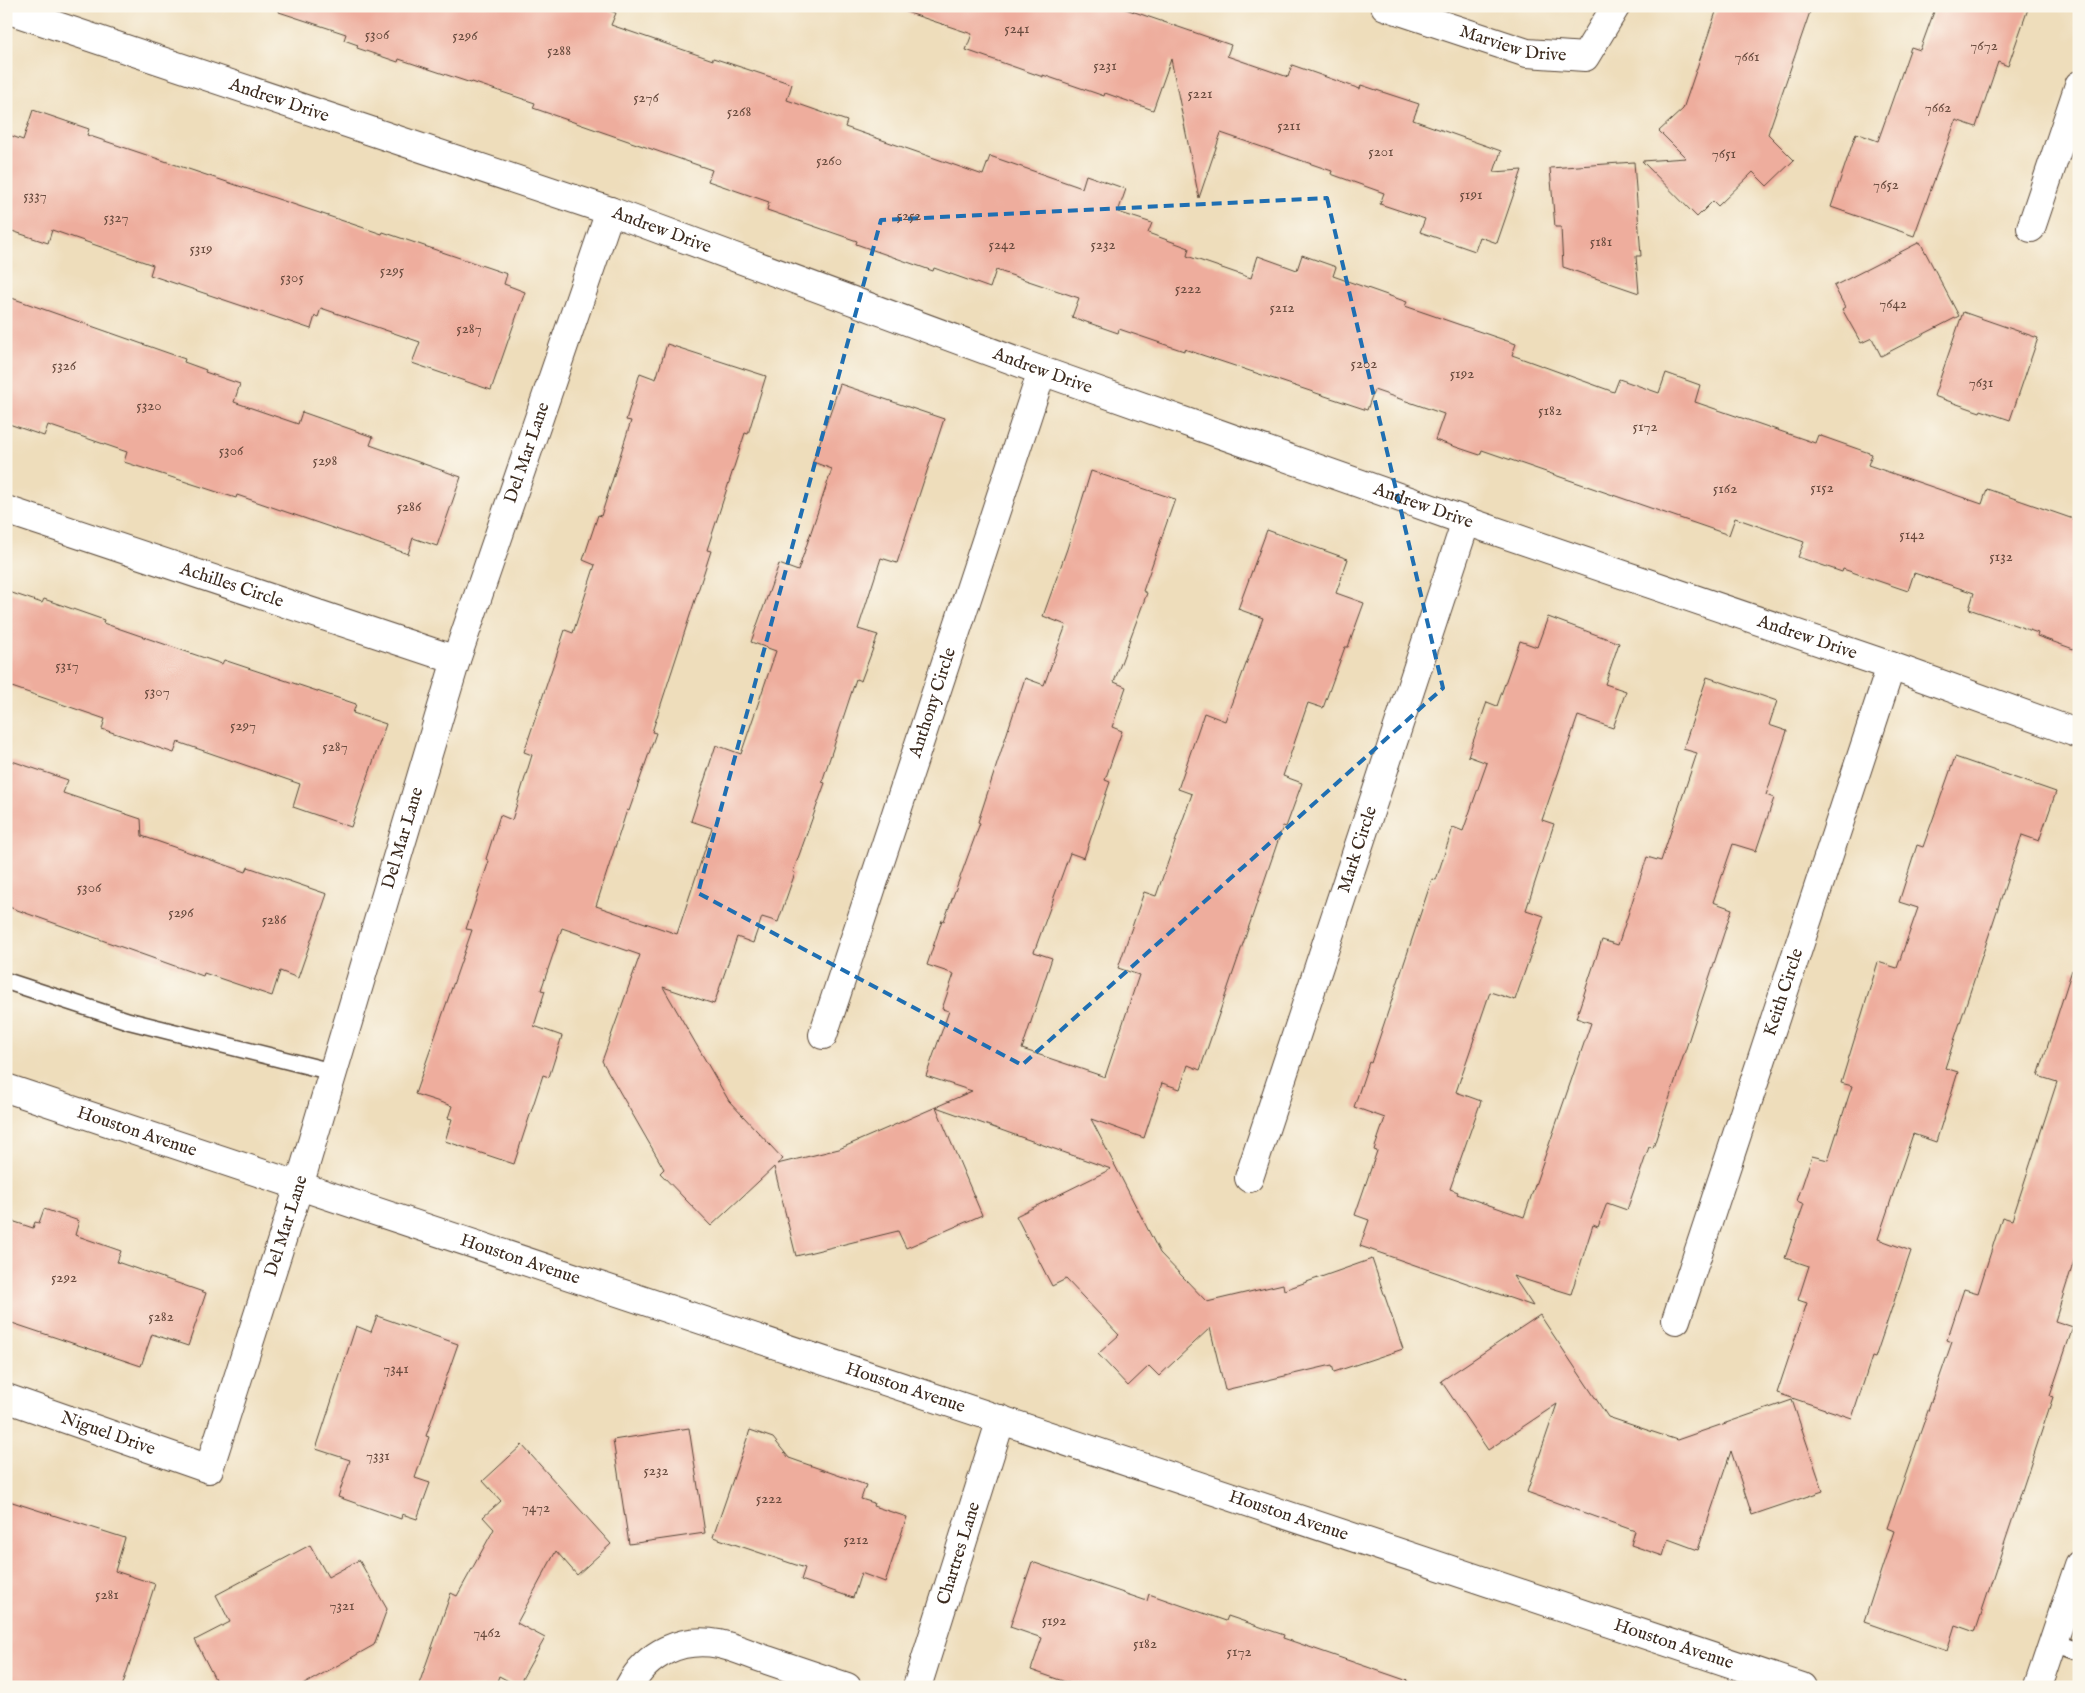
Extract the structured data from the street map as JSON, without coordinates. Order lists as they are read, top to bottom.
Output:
{
  "streets": {
    "street": [
      "Marview Drive",
      "Andrew Drive",
      "Del Mar Lane",
      "Achilles Circle",
      "Anthony Circle",
      "Mark Circle",
      "Keith Circle",
      "Houston Avenue",
      "Niguel Drive",
      "Chartres Lane"
    ]
  },
  "crossings": [
    ["Andrew Drive", "Del Mar Lane"],
    ["Andrew Drive", "Anthony Circle"],
    ["Andrew Drive", "Mark Circle"],
    ["Andrew Drive", "Keith Circle"],
    ["Del Mar Lane", "Achilles Circle"],
    ["Del Mar Lane", "Houston Avenue"],
    ["Del Mar Lane", "Niguel Drive"],
    ["Houston Avenue", "Chartres Lane"]
  ],
  "house_numbers": [
    "5241",
    "5306",
    "5296",
    "7672",
    "5288",
    "7661",
    "5231",
    "5221",
    "5276",
    "7662",
    "5268",
    "5211",
    "5201",
    "7651",
    "5260",
    "7652",
    "5191",
    "5337",
    "5252",
    "5327",
    "5181",
    "5242",
    "5232",
    "5319",
    "5295",
    "5305",
    "5222",
    "7642",
    "5212",
    "5287",
    "5202",
    "5326",
    "5192",
    "7631",
    "5320",
    "5182",
    "5172",
    "5306",
    "5298",
    "5152",
    "5162",
    "5286",
    "5142",
    "5132",
    "5317",
    "5307",
    "5297",
    "5287",
    "5306",
    "5296",
    "5286",
    "5292",
    "5282",
    "7341",
    "7331",
    "5232",
    "5222",
    "7472",
    "5212",
    "5281",
    "7321",
    "5192",
    "7462",
    "5182",
    "5172"
  ]
}
